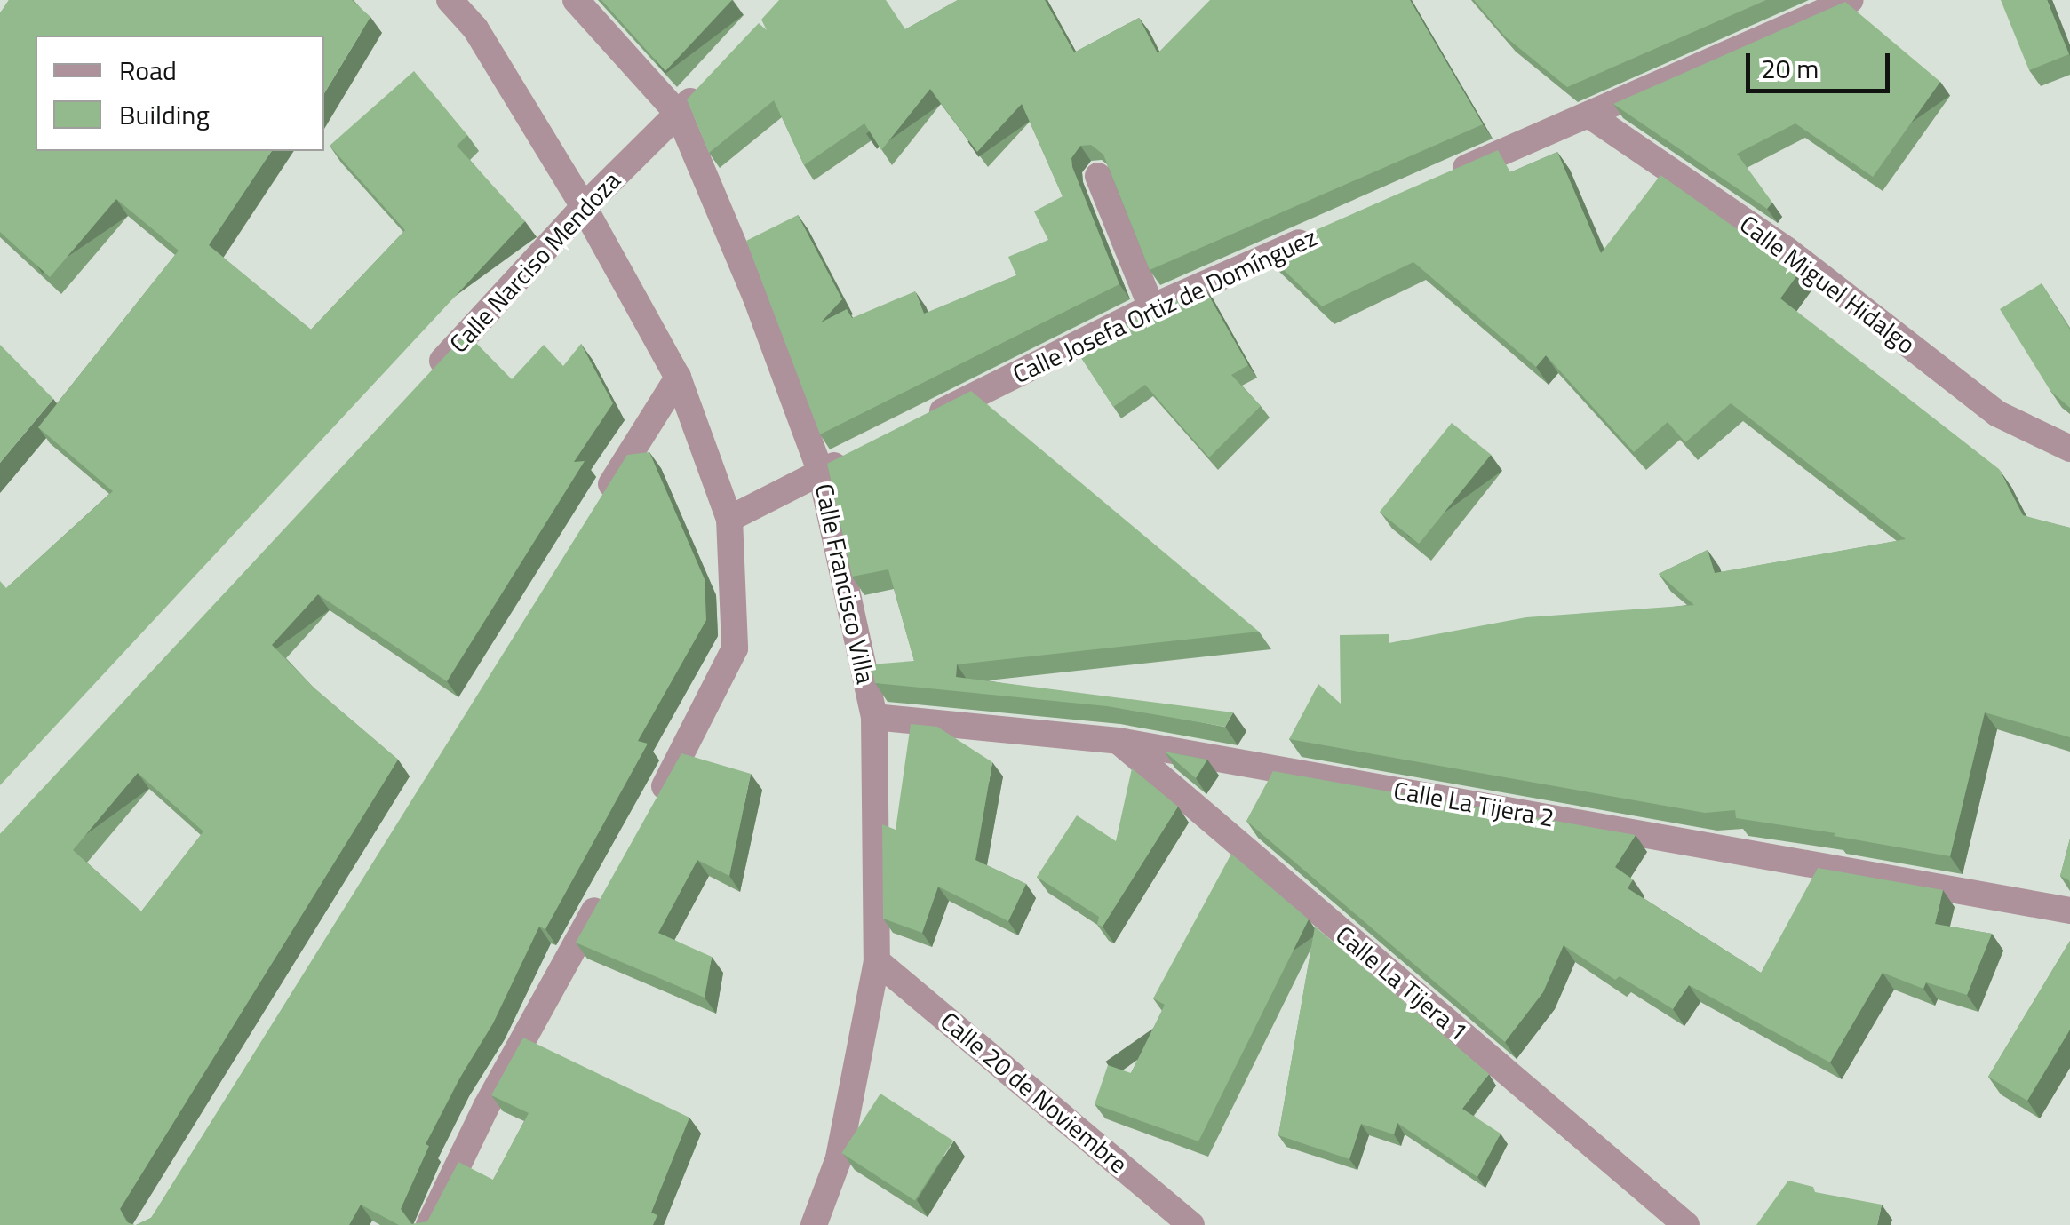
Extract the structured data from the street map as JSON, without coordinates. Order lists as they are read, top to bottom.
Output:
{
  "streets": {
    "street": [
      "Calle Narciso Mendoza",
      "Calle Miguel Hidalgo",
      "Calle Josefa Ortiz de Domínguez",
      "Calle Francisco Villa",
      "Calle La Tijera 2",
      "Calle La Tijera 1",
      "Calle 20 de Noviembre"
    ]
  },
  "crossings": [
    ["Calle Narciso Mendoza", "Calle Francisco Villa"],
    ["Calle Francisco Villa", "Calle La Tijera 2"],
    ["Calle Francisco Villa", "Calle 20 de Noviembre"],
    ["Calle La Tijera 2", "Calle La Tijera 1"]
  ],
  "legend": ["Road", "Building"],
  "scale_bar": "20 m"
}
